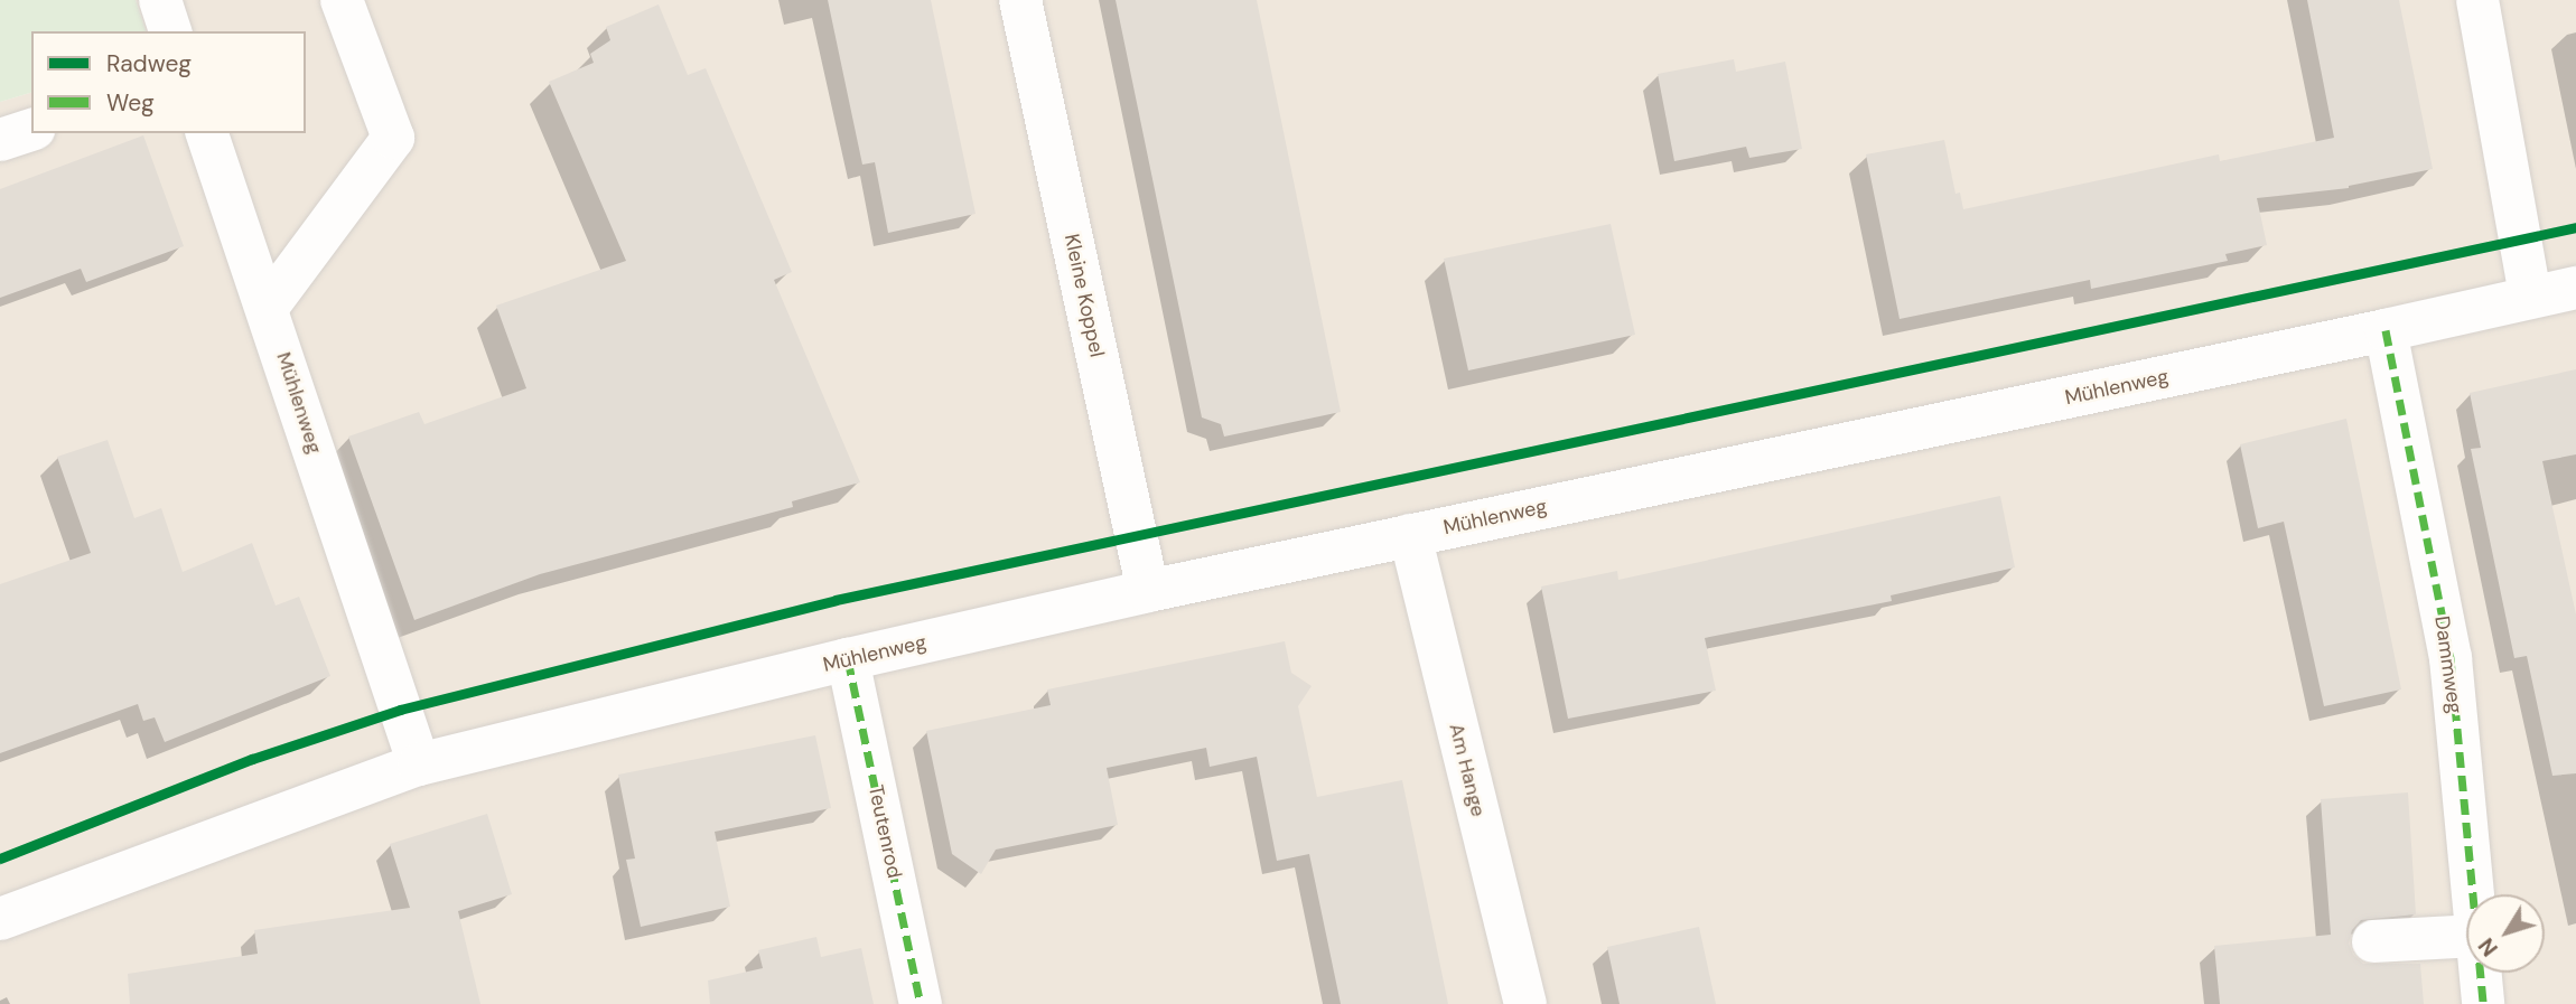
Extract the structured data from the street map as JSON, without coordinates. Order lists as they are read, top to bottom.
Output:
{
  "streets": {
    "street": [
      "Kleine Koppel",
      "Mühlenweg",
      "Dammweg",
      "Am Hange",
      "Teutenrod"
    ]
  },
  "crossings": [
    ["Kleine Koppel", "Mühlenweg"],
    ["Mühlenweg", "Dammweg"],
    ["Mühlenweg", "Am Hange"],
    ["Mühlenweg", "Teutenrod"]
  ],
  "legend": ["Radweg", "Weg"],
  "north": "bottom left"
}
